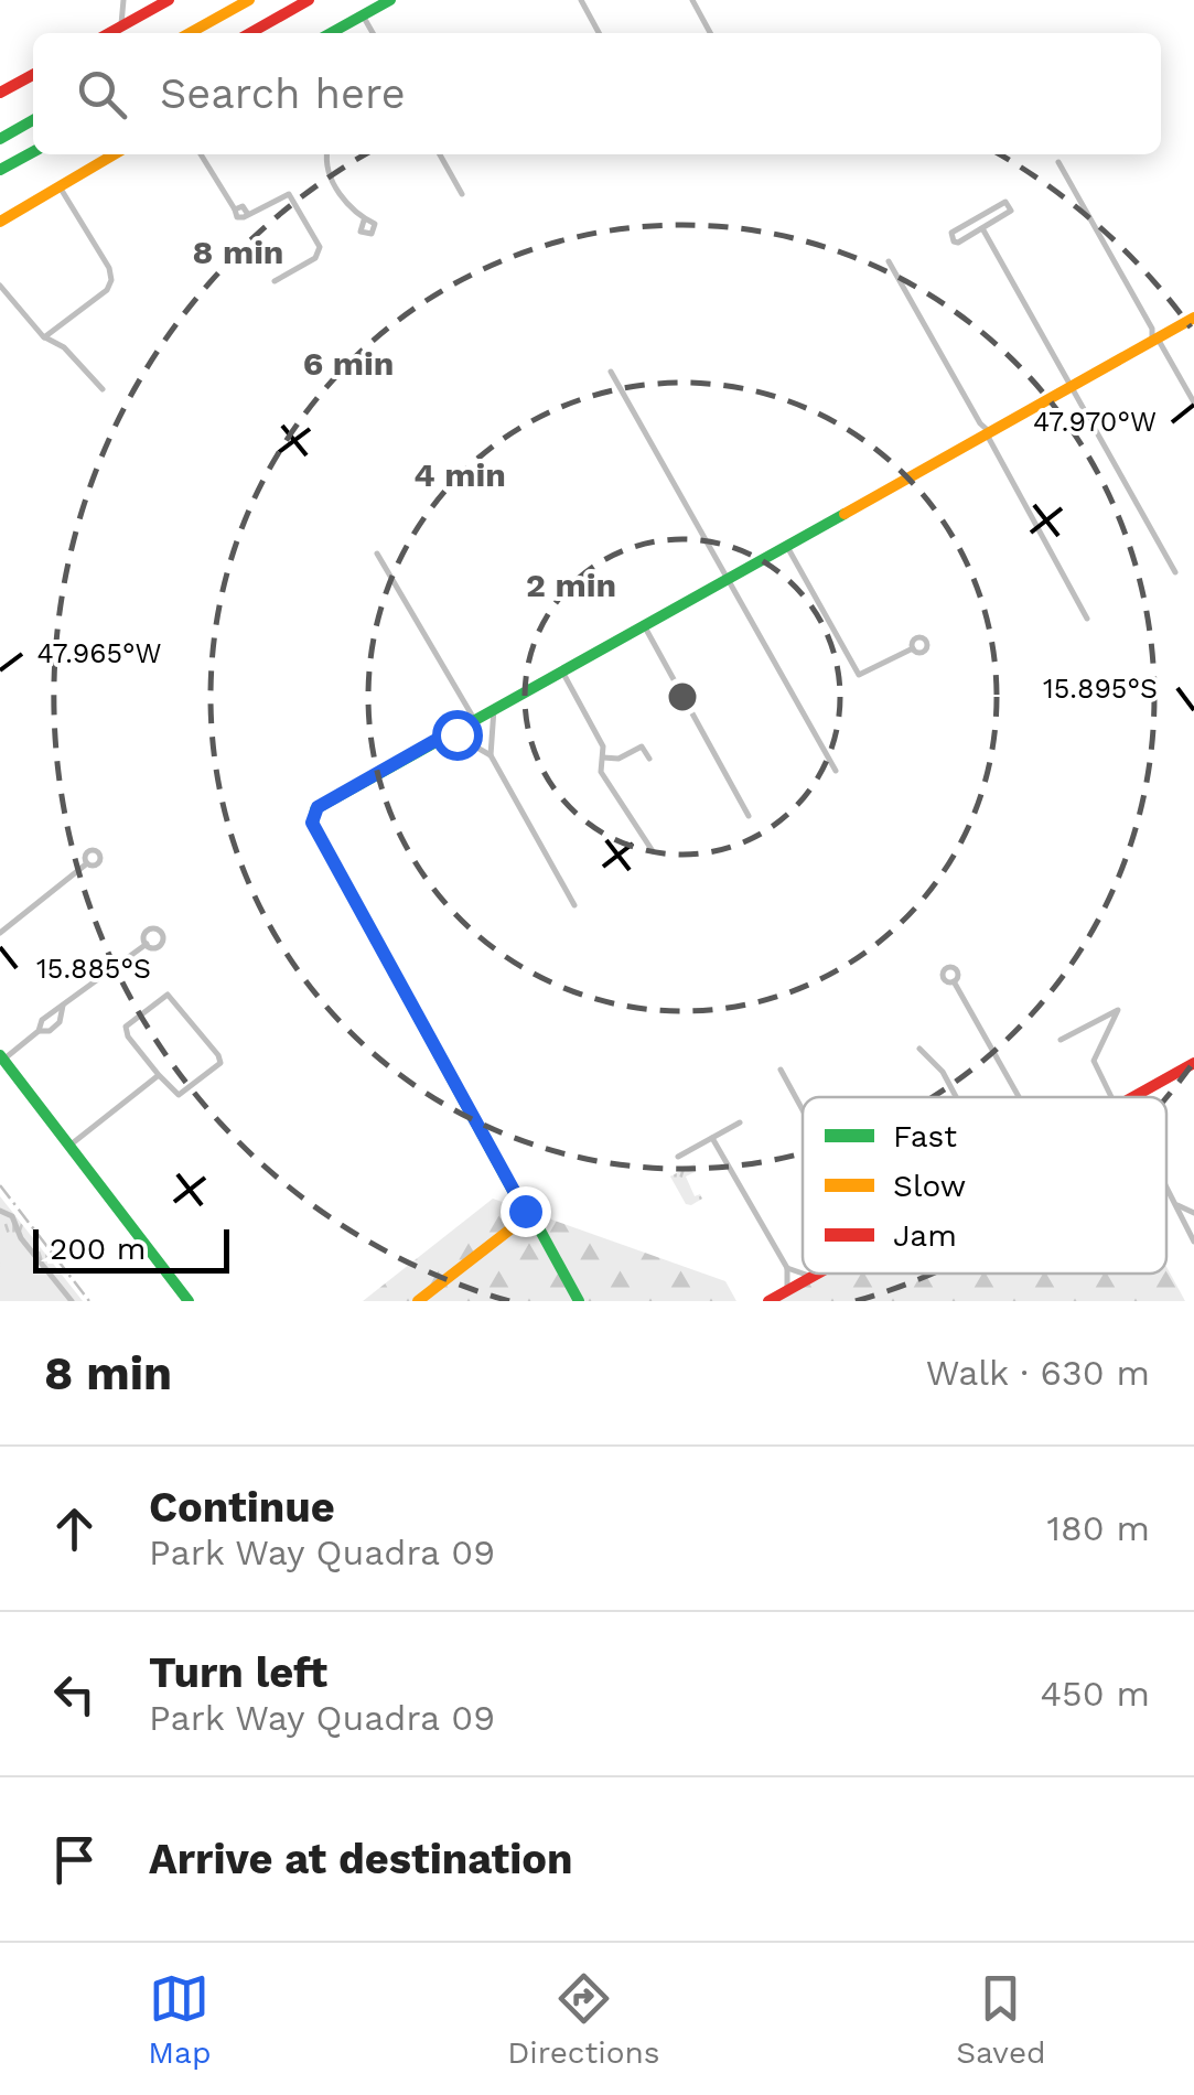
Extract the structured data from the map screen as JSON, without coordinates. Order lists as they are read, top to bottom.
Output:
{
  "legend": ["Fast", "Slow", "Jam"],
  "scale_bar": "200 m",
  "page": {
    "search": "Search here",
    "scale": "200 m",
    "heading": ["8 min", "Walk · 630 m"],
    "list": [
      ["Continue", "Park Way Quadra 09", "180 m"],
      ["Turn left", "Park Way Quadra 09", "450 m"],
      "Arrive at destination"
    ],
    "nav": ["Map", "Directions", "Saved"]
  },
  "coordinates": [
    "47.970°W",
    "47.965°W",
    "15.895°S",
    "15.885°S"
  ],
  "rings": [
    "8 min",
    "6 min",
    "4 min",
    "2 min"
  ]
}
